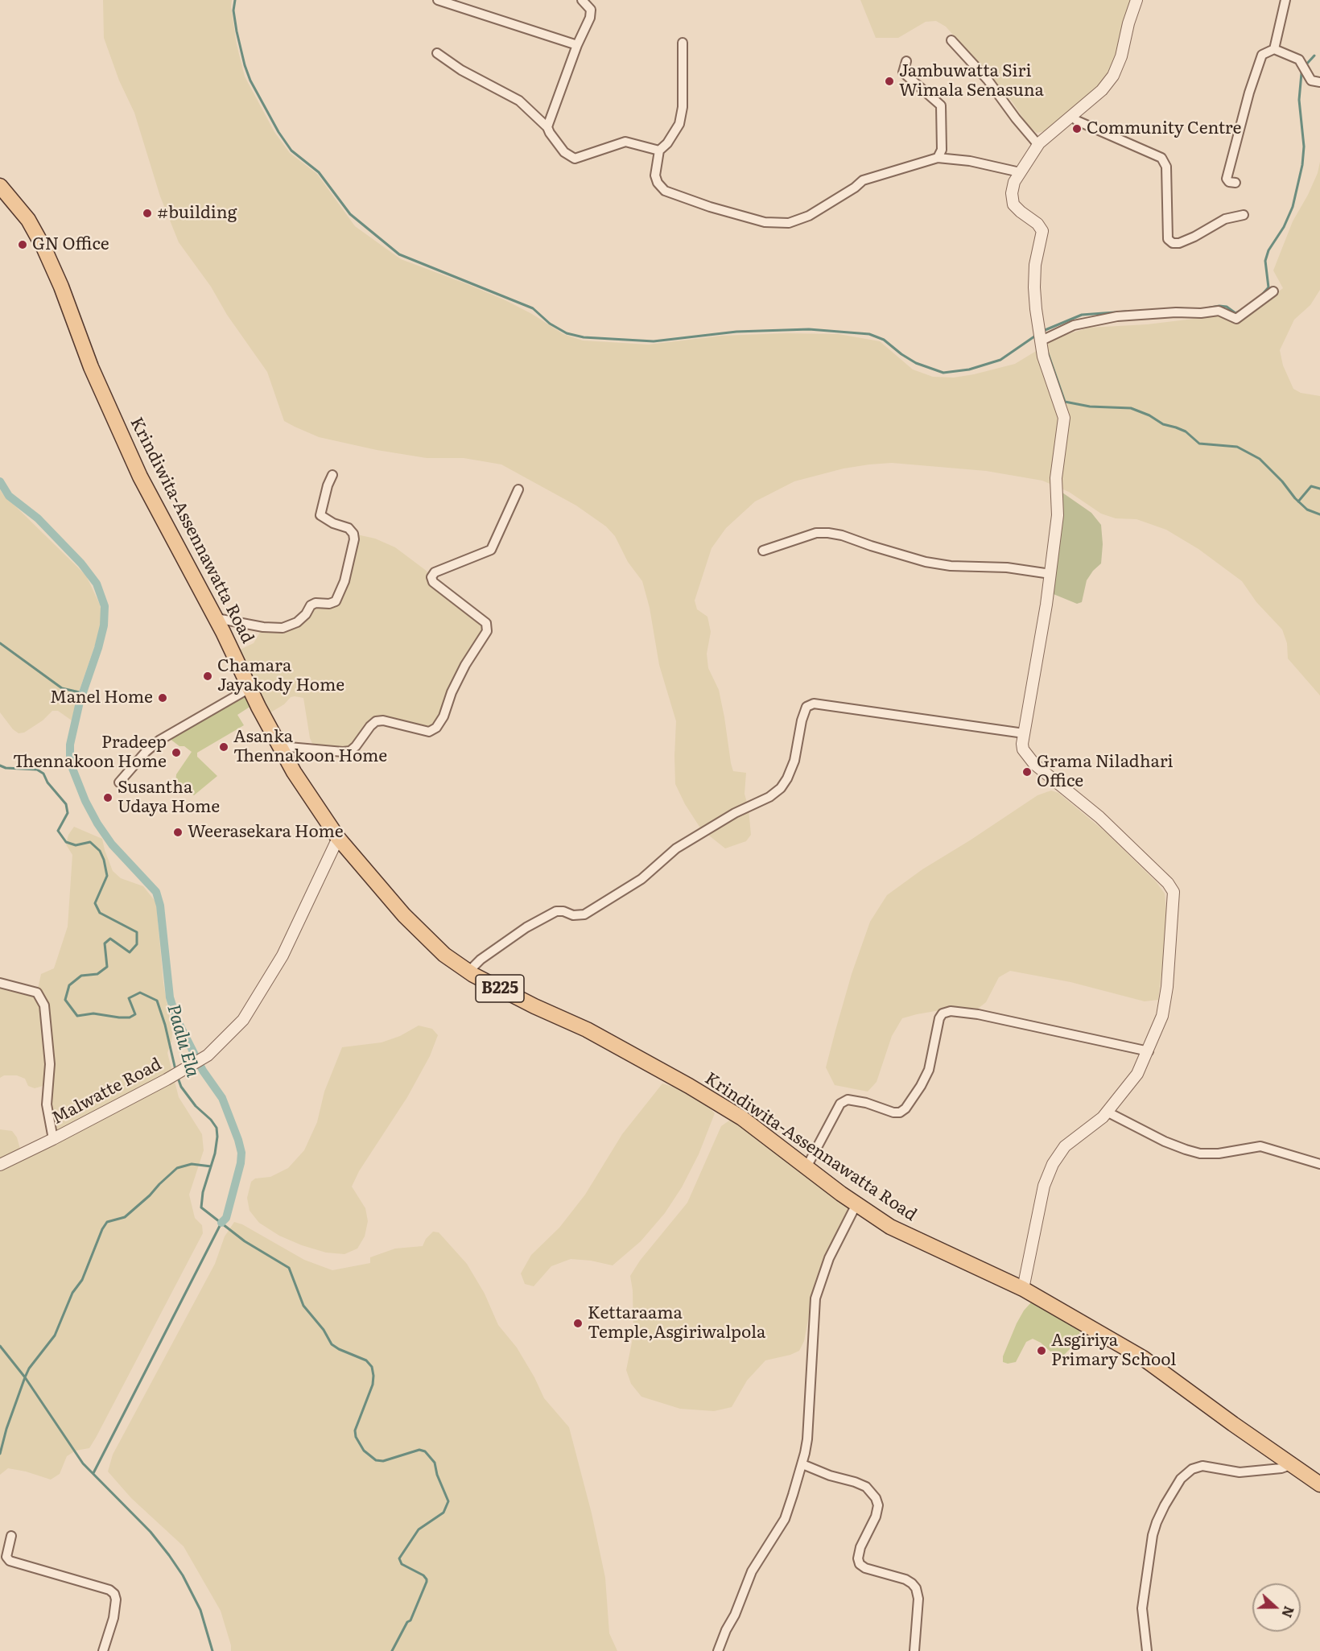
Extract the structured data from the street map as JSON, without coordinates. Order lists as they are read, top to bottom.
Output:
{
  "streets": {
    "main road": ["Krindiwita-Assennawatta Road", "B225"],
    "street": ["Malwatte Road"]
  },
  "crossings": [
    ["Krindiwita-Assennawatta Road", "Malwatte Road"]
  ],
  "water": ["Paalu Ela"],
  "places": [
    "Jambuwatta Siri Wimala Senasuna",
    "Community Centre",
    "#building",
    "GN Office",
    "Chamara Jayakody Home",
    "Manel Home",
    "Asanka Thennakoon Home",
    "Pradeep Thennakoon Home",
    "Grama Niladhari Office",
    "Susantha Udaya Home",
    "Weerasekara Home",
    "Kettaraama Temple,Asgiriwalpola",
    "Asgiriya Primary School"
  ],
  "north": "right"
}
